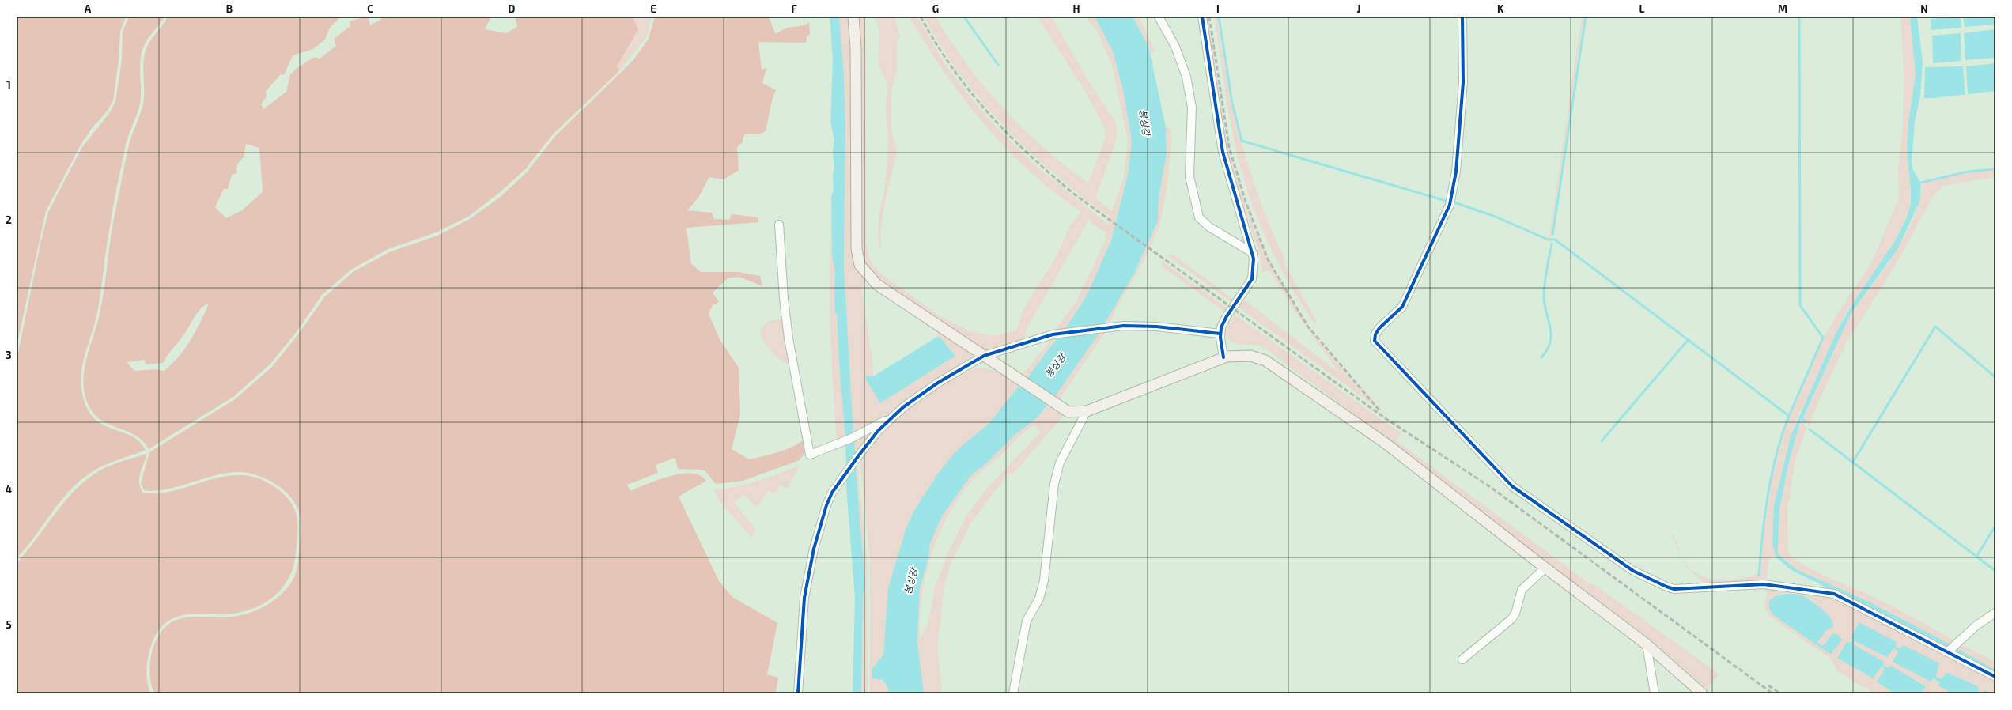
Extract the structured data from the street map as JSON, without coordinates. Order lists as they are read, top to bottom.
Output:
{
  "water": ["봉상강"],
  "grid": {
    "columns": [
      "A",
      "B",
      "C",
      "D",
      "E",
      "F",
      "G",
      "H",
      "I",
      "J",
      "K",
      "L",
      "M",
      "N"
    ],
    "rows": [
      "1",
      "2",
      "3",
      "4",
      "5"
    ]
  }
}
